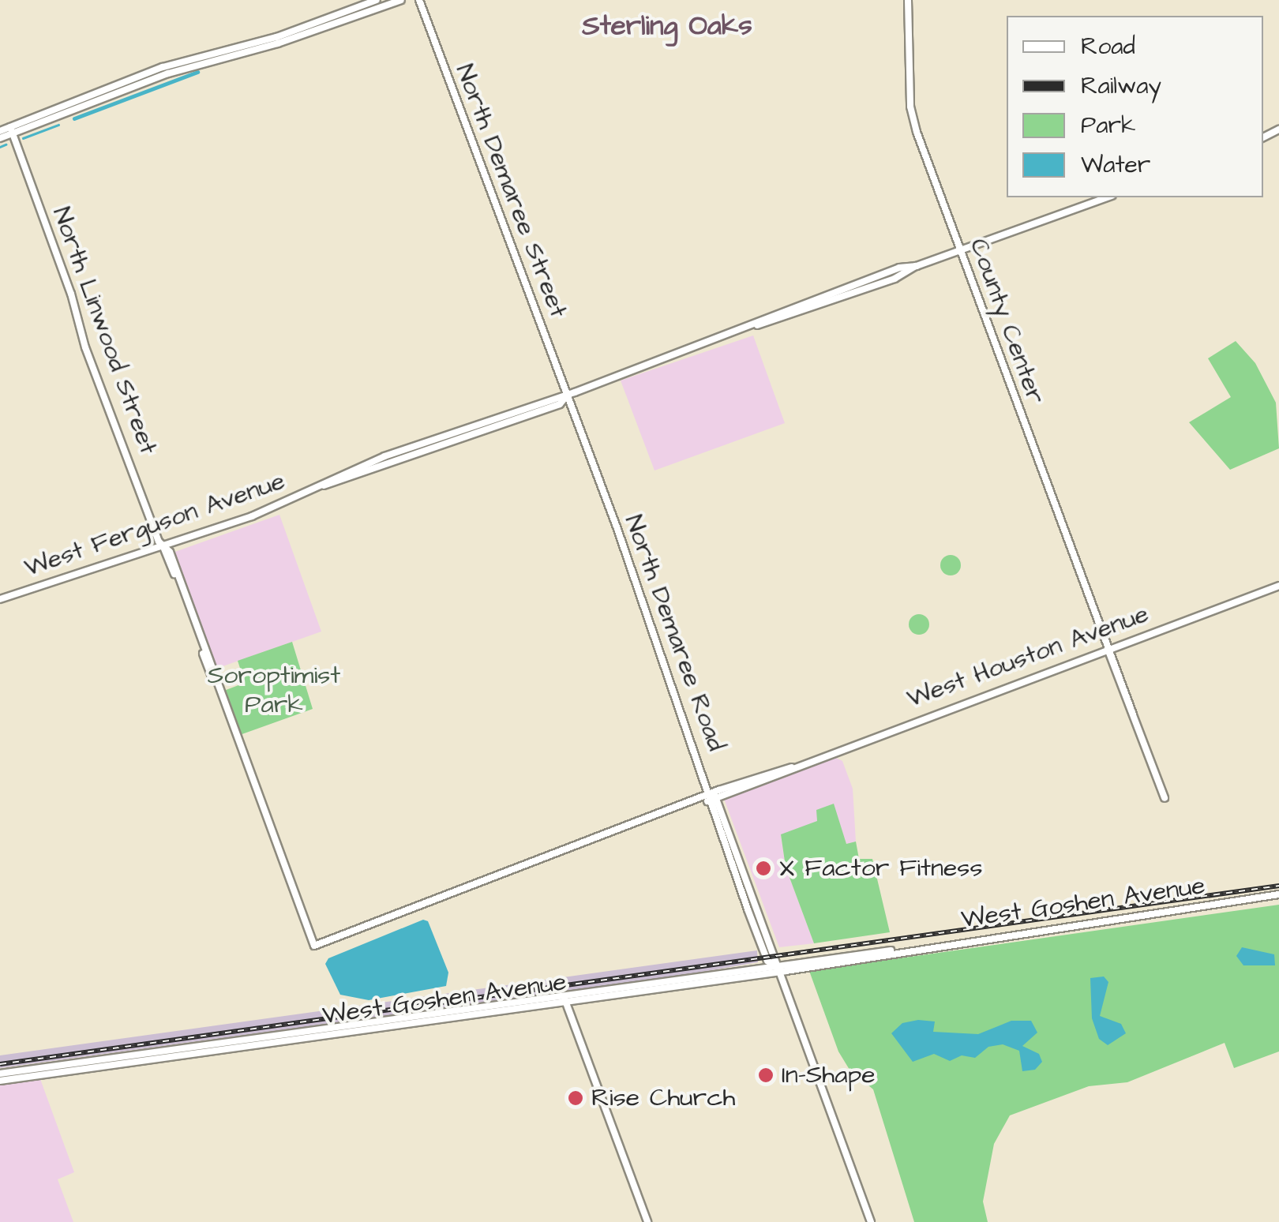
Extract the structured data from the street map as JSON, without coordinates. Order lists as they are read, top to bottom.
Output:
{
  "streets": {
    "main road": [
      "North Demaree Street",
      "County Center",
      "North Linwood Street",
      "West Ferguson Avenue",
      "North Demaree Road",
      "West Houston Avenue",
      "West Goshen Avenue"
    ]
  },
  "crossings": [
    ["North Demaree Street", "West Ferguson Avenue"],
    ["North Demaree Street", "North Demaree Road"],
    ["County Center", "West Ferguson Avenue"],
    ["County Center", "West Houston Avenue"],
    ["North Linwood Street", "West Ferguson Avenue"],
    ["North Linwood Street", "West Houston Avenue"],
    ["West Ferguson Avenue", "North Demaree Road"],
    ["North Demaree Road", "West Houston Avenue"],
    ["North Demaree Road", "West Goshen Avenue"]
  ],
  "districts": ["Sterling Oaks"],
  "parks": ["Soroptimist Park"],
  "places": ["X Factor Fitness", "In-Shape", "Rise Church"],
  "legend": [
    "Road",
    "Railway",
    "Park",
    "Water"
  ]
}
